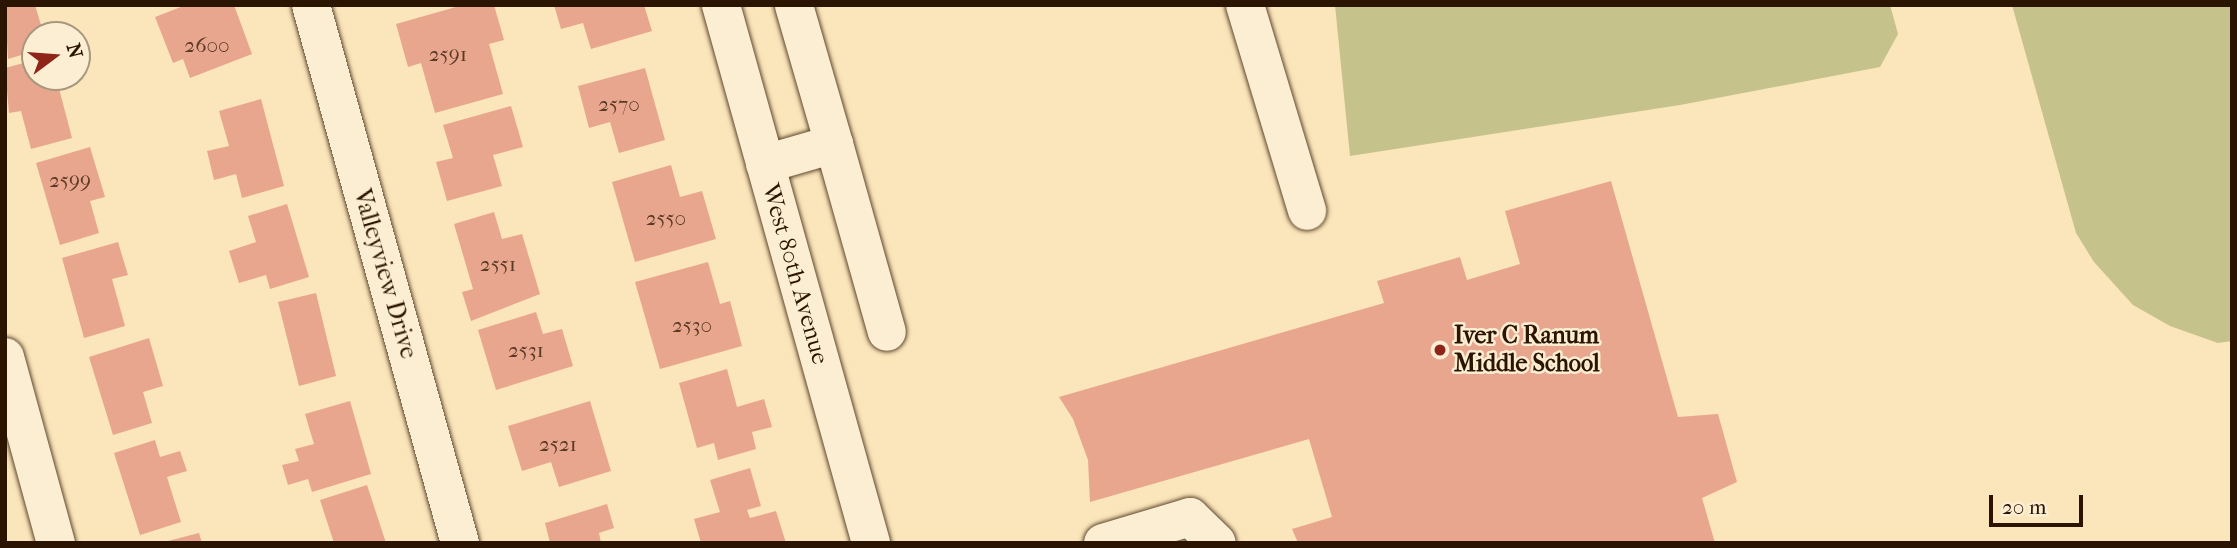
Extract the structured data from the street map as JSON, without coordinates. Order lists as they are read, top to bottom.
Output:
{
  "streets": {
    "street": ["Valleyview Drive", "West 80th Avenue"]
  },
  "places": ["Iver C Ranum Middle School"],
  "house_numbers": [
    "2600",
    "2591",
    "2570",
    "2599",
    "2550",
    "2551",
    "2530",
    "2531",
    "2521"
  ],
  "scale_bar": "20 m",
  "north": "right"
}
